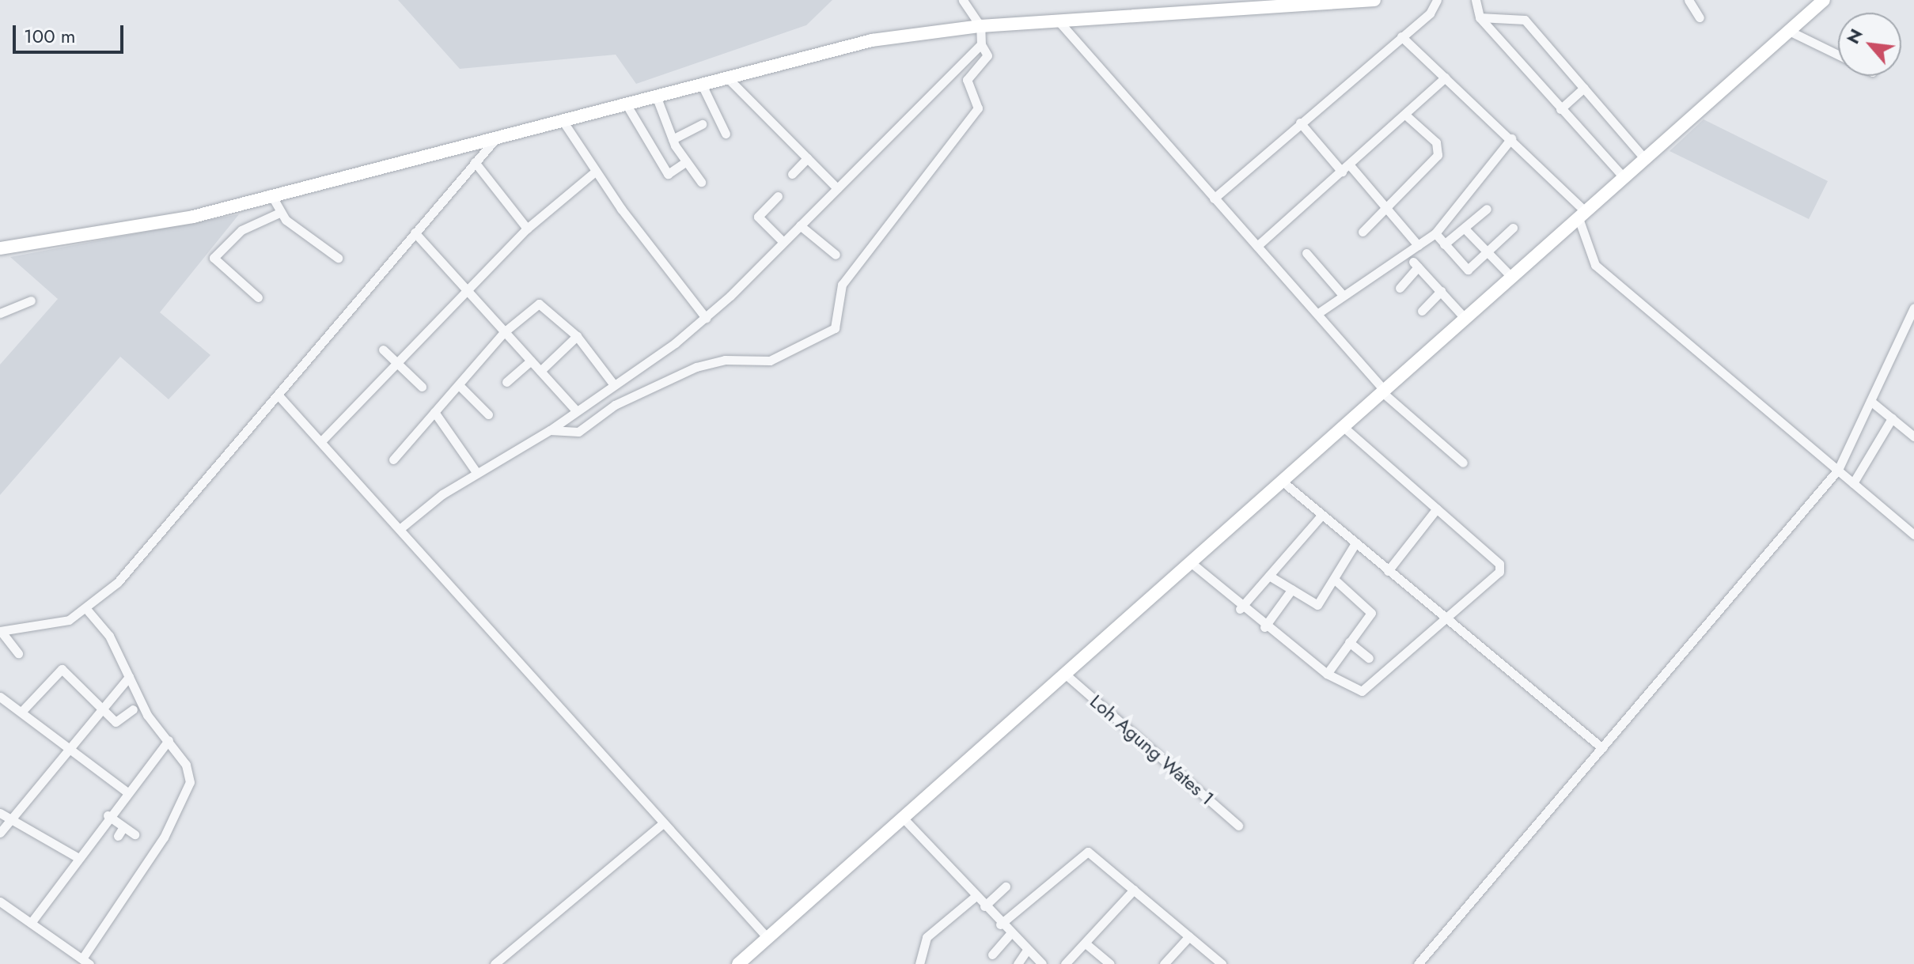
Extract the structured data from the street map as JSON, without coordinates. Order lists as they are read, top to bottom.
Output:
{
  "streets": {
    "street": ["Loh Agung Wates 1"]
  },
  "scale_bar": "100 m",
  "north": "top left"
}
